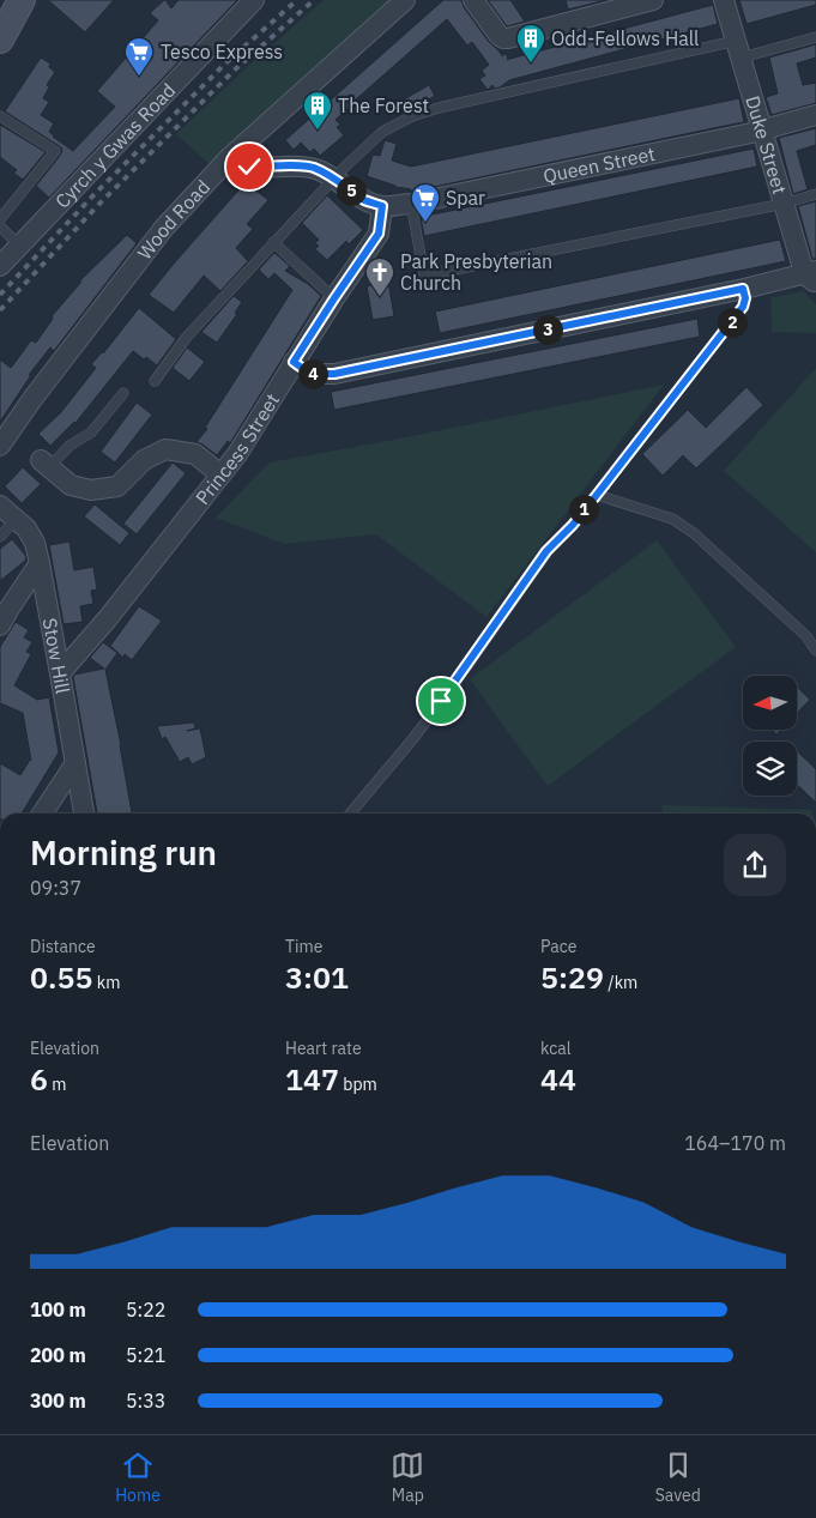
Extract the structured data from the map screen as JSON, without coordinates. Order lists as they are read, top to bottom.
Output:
{
  "streets": {
    "street": [
      "Duke Street",
      "Cyrch y Gwas Road",
      "Queen Street",
      "Wood Road",
      "Princess Street",
      "Stow Hill"
    ]
  },
  "crossings": [
    ["Duke Street", "Queen Street"],
    ["Queen Street", "Princess Street"],
    ["Princess Street", "Stow Hill"]
  ],
  "places": {
    "building": ["Odd-Fellows Hall", "The Forest"],
    "supermarket": ["Tesco Express", "Spar"],
    "church": ["Park Presbyterian Church"]
  },
  "north": "left",
  "page": {
    "pins": [
      "5",
      "2",
      "3",
      "4",
      "1"
    ],
    "heading": ["Morning run", "09:37"],
    "stats": [
      ["Distance", "0.55 km"],
      ["Time", "3:01"],
      ["Pace", "5:29 /km"],
      ["Elevation", "6 m"],
      ["Heart rate", "147 bpm"],
      ["kcal", "44"]
    ],
    "chart": ["Elevation", "164–170 m"],
    "list": [
      {
        "name": "100 m",
        "note": "5:22"
      },
      {
        "name": "200 m",
        "note": "5:21"
      },
      {
        "name": "300 m",
        "note": "5:33"
      }
    ],
    "tabs": ["Home", "Map", "Saved"]
  }
}
